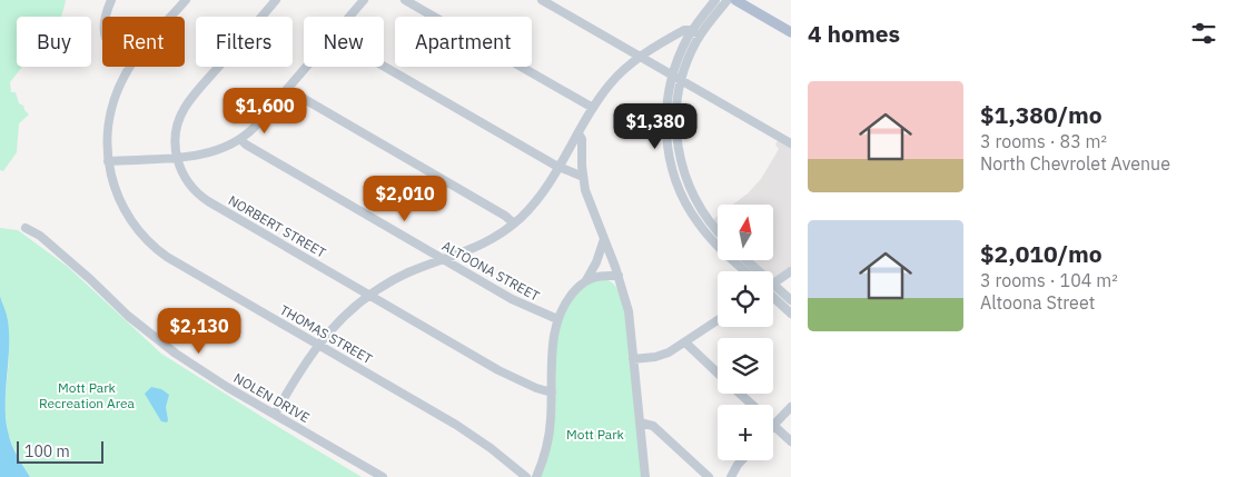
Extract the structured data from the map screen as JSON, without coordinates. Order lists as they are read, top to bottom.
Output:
{
  "streets": {
    "street": [
      "NORBERT STREET",
      "ALTOONA STREET",
      "THOMAS STREET",
      "NOLEN DRIVE"
    ]
  },
  "parks": ["Mott Park Recreation Area", "Mott Park"],
  "scale_bar": "100 m",
  "north": "top",
  "page": {
    "heading": "4 homes",
    "chip": [
      "Buy",
      "Rent",
      "Filters",
      "New",
      "Apartment"
    ],
    "list": [
      {
        "name": "$1,380/mo",
        "note": "3 rooms · 83 m² · North Chevrolet Avenue"
      },
      {
        "name": "$2,010/mo",
        "note": "3 rooms · 104 m² · Altoona Street"
      }
    ],
    "price": [
      "$1,600",
      "$1,380",
      "$2,010",
      "$2,130"
    ],
    "map_buttons": "+",
    "scale": "100 m"
  }
}
